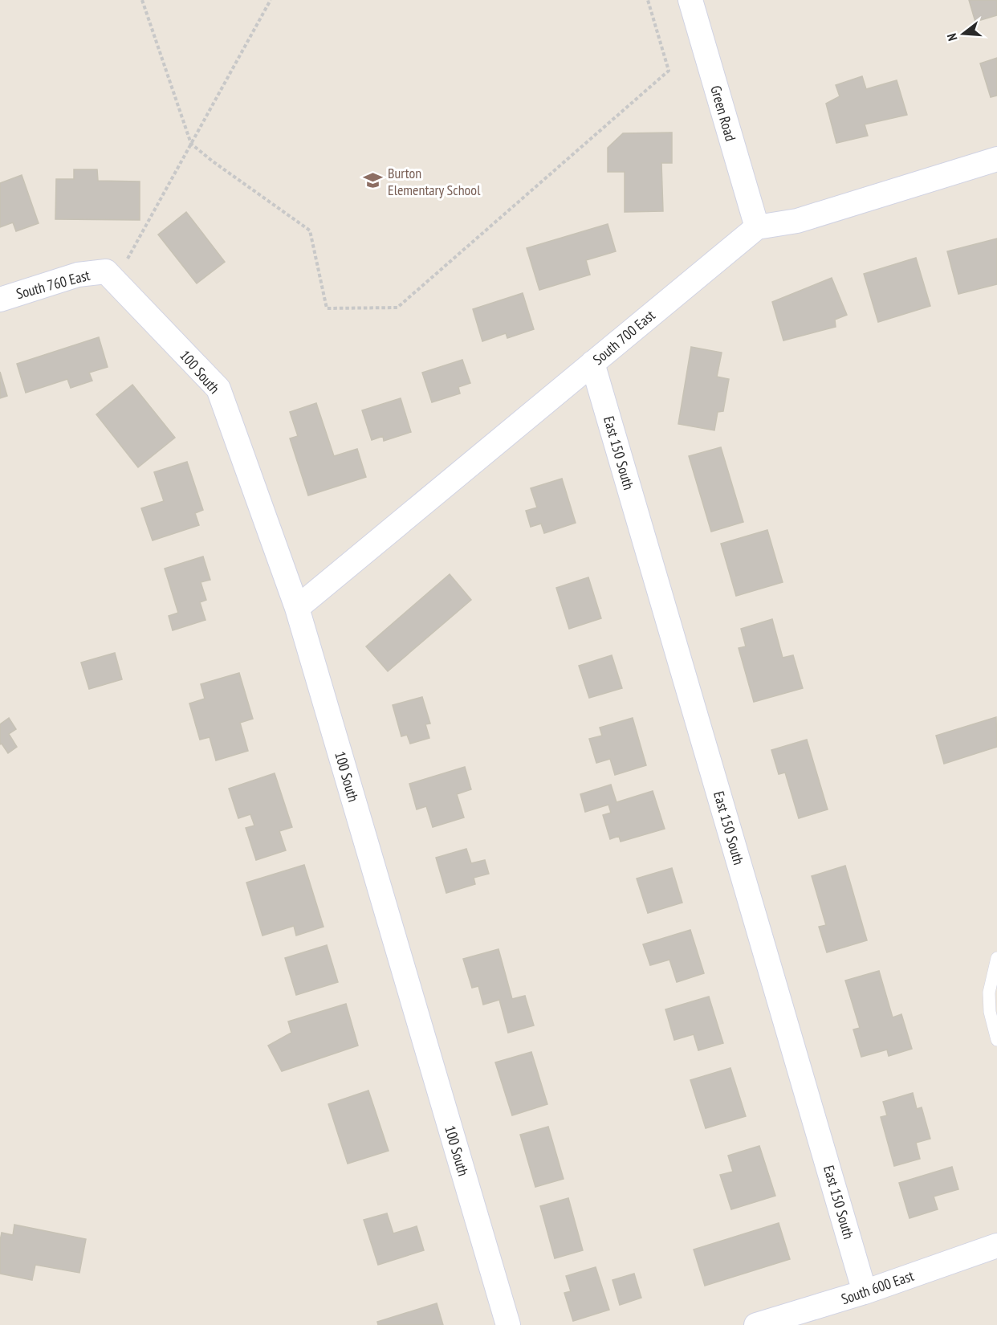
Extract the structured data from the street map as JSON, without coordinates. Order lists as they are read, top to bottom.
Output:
{
  "streets": {
    "street": [
      "Green Road",
      "South 760 East",
      "South 700 East",
      "100 South",
      "East 150 South",
      "South 600 East"
    ]
  },
  "crossings": [
    ["Green Road", "South 700 East"],
    ["South 760 East", "100 South"],
    ["South 700 East", "100 South"],
    ["South 700 East", "East 150 South"],
    ["East 150 South", "South 600 East"]
  ],
  "places": {
    "school or university": ["Burton Elementary School"]
  },
  "north": "left"
}
